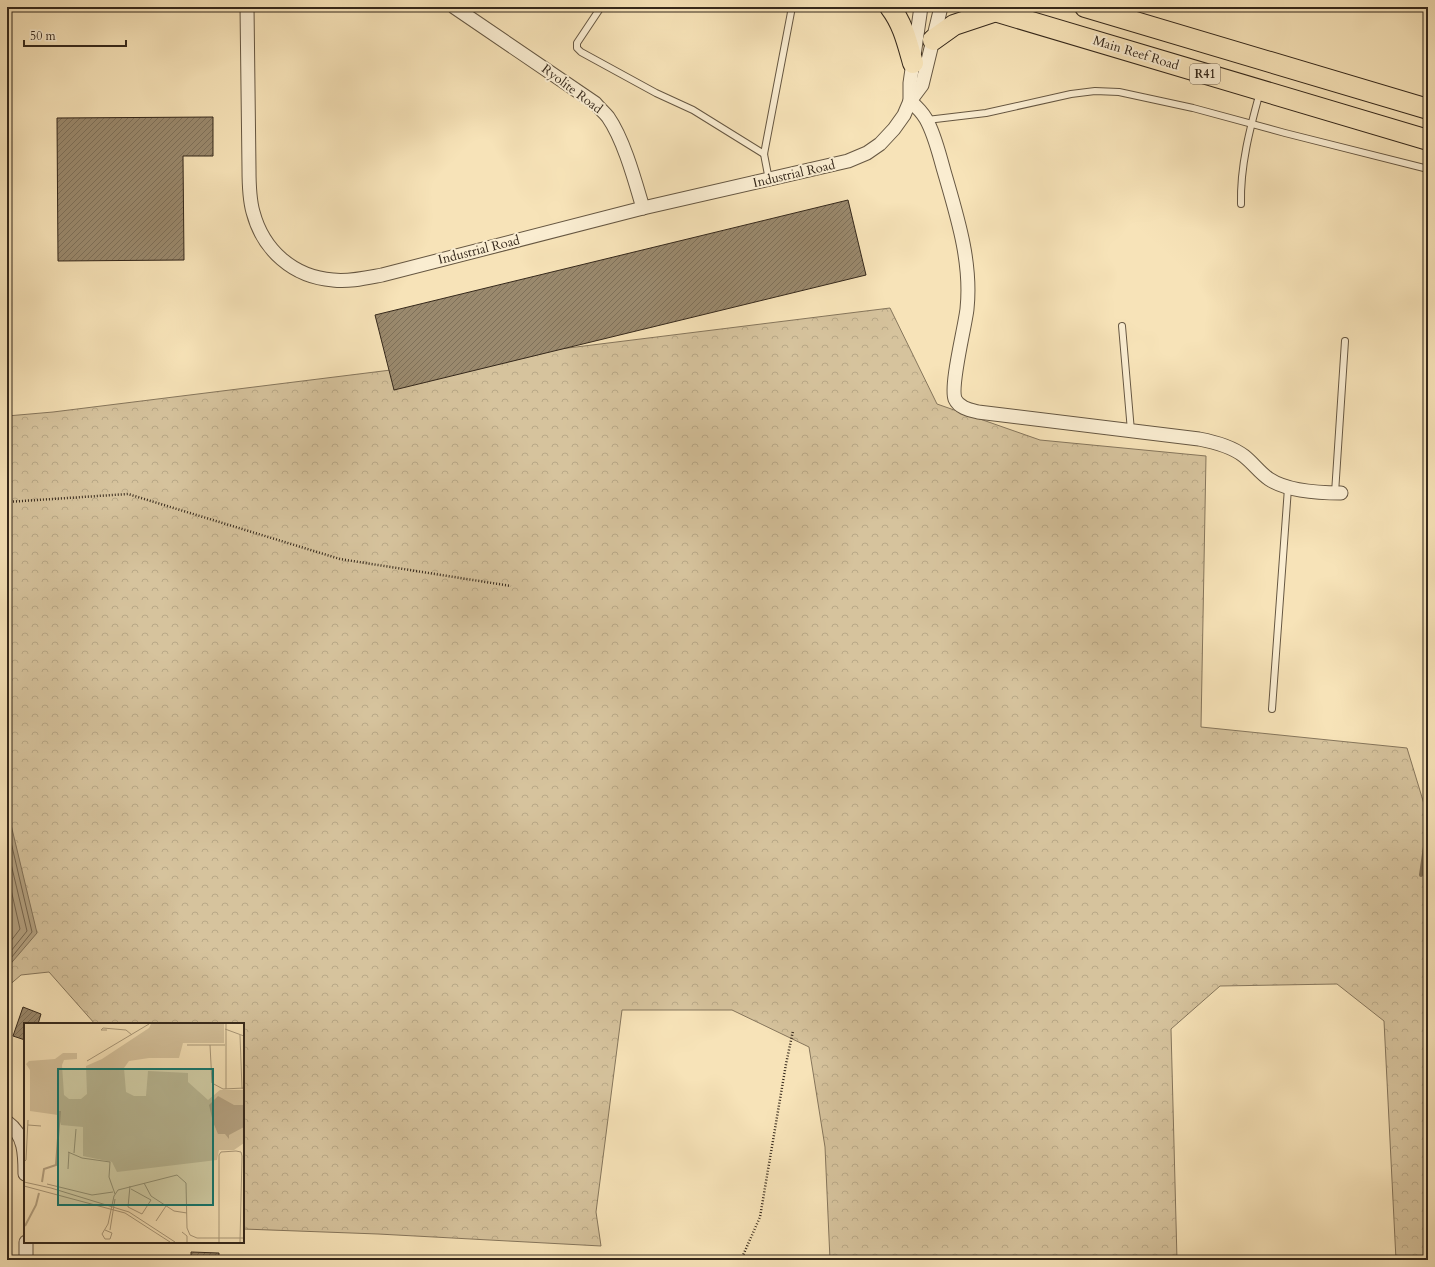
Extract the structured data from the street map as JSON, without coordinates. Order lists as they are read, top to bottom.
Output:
{
  "streets": {
    "main road": ["Main Reef Road", "R41"],
    "street": ["Ryolite Road", "Industrial Road"]
  },
  "crossings": [
    ["Ryolite Road", "Industrial Road"]
  ],
  "scale_bar": "50 m"
}
